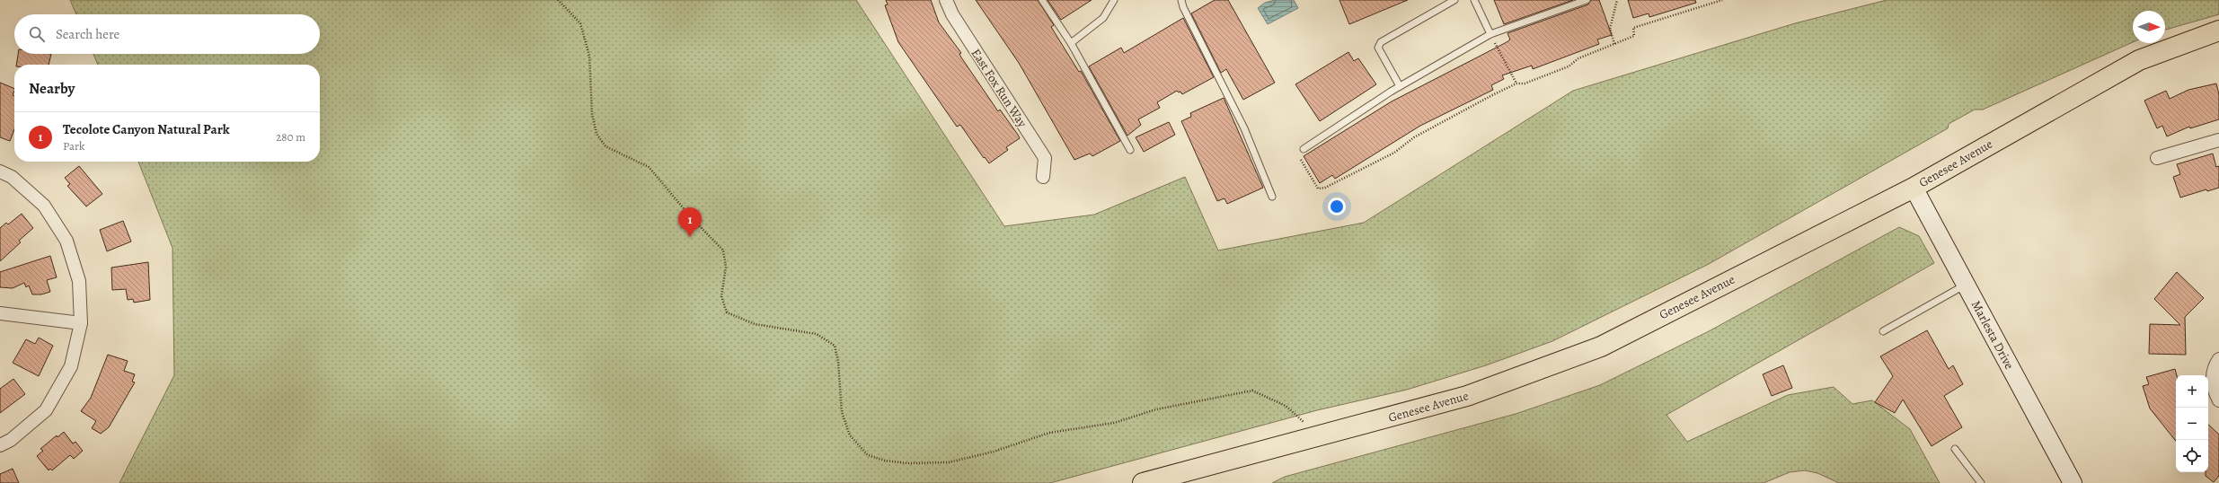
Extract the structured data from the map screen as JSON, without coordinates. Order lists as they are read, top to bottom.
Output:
{
  "streets": {
    "main road": ["Genesee Avenue"],
    "street": ["East Fox Run Way", "Marlesta Drive"]
  },
  "crossings": [
    ["Genesee Avenue", "Marlesta Drive"]
  ],
  "north": "right",
  "page": {
    "search": "Search here",
    "heading": "Nearby",
    "list": [
      {
        "mark": "1",
        "name": "Tecolote Canyon Natural Park",
        "note": "Park",
        "value": "280 m"
      }
    ],
    "pins": "1",
    "map_buttons": ["+", "−"]
  }
}
